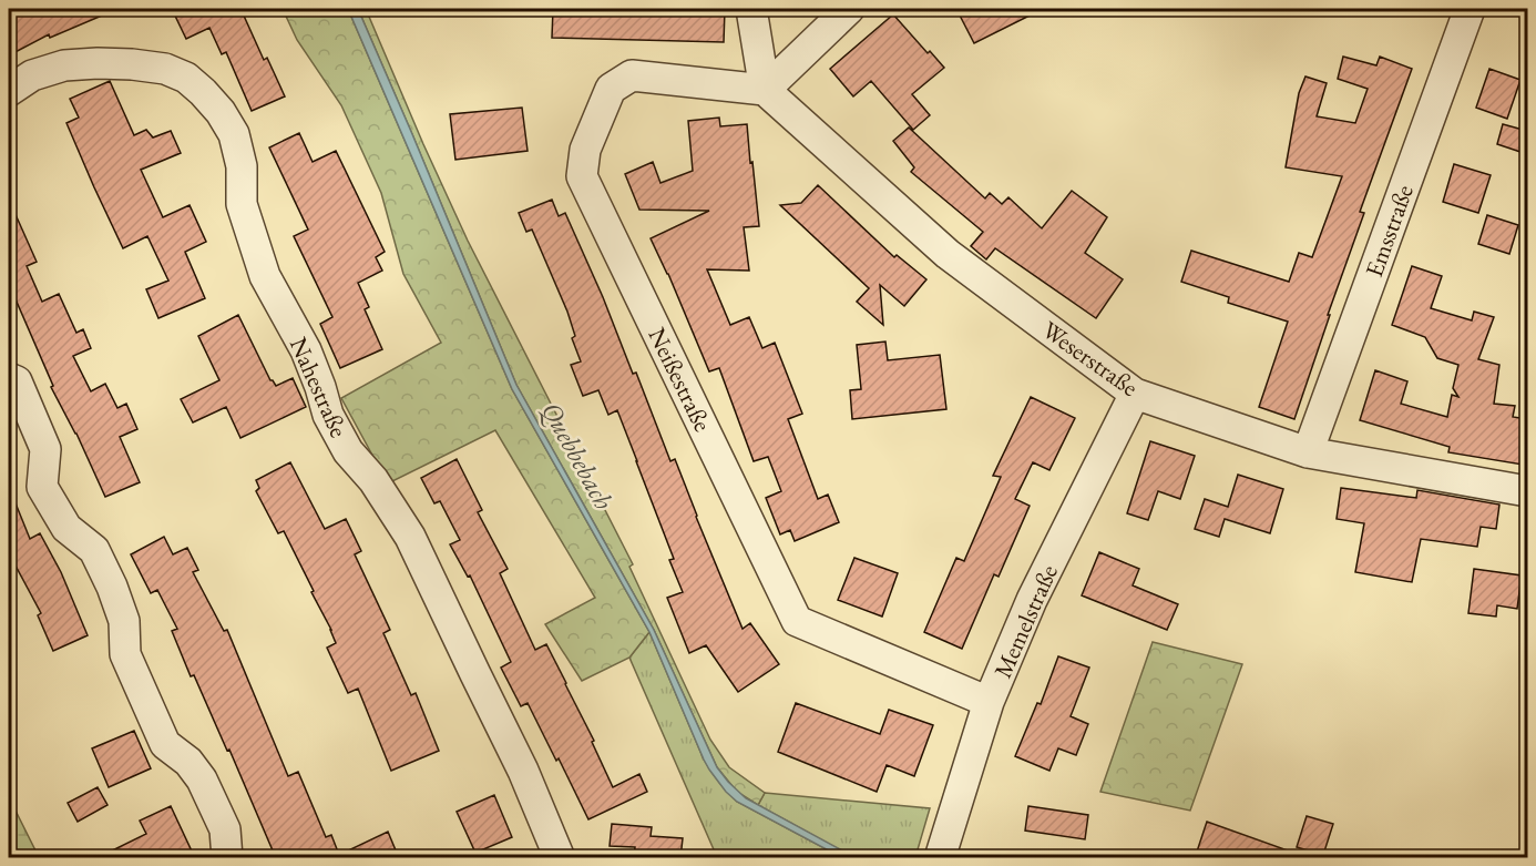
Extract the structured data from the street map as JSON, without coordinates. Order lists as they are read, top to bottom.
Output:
{
  "streets": {
    "street": [
      "Emsstraße",
      "Weserstraße",
      "Neißestraße",
      "Nahestraße",
      "Memelstraße"
    ]
  },
  "crossings": [
    ["Emsstraße", "Weserstraße"],
    ["Weserstraße", "Neißestraße"],
    ["Weserstraße", "Memelstraße"],
    ["Neißestraße", "Memelstraße"]
  ],
  "water": ["Quebbebach"]
}
